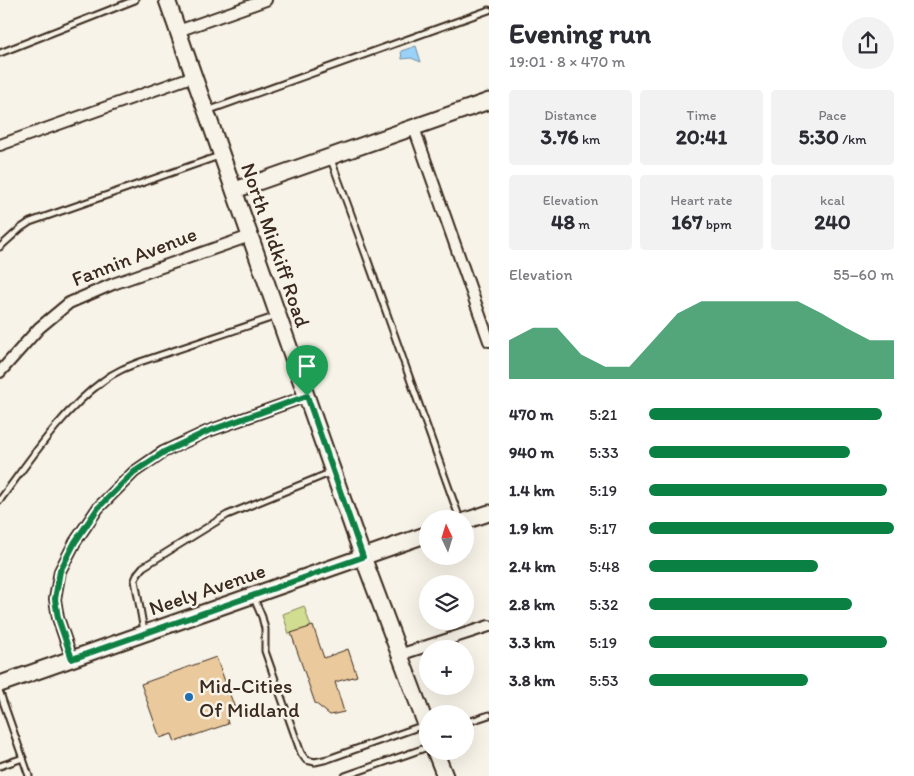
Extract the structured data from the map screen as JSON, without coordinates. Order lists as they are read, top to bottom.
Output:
{
  "streets": {
    "main road": ["North Midkiff Road", "Neely Avenue"],
    "street": ["Fannin Avenue"]
  },
  "crossings": [
    ["North Midkiff Road", "Fannin Avenue"],
    ["North Midkiff Road", "Neely Avenue"]
  ],
  "places": ["Mid-Cities Of Midland"],
  "north": "top",
  "page": {
    "heading": ["Evening run", "19:01 · 8 × 470 m"],
    "stats": [
      ["Distance", "3.76 km"],
      ["Time", "20:41"],
      ["Pace", "5:30 /km"],
      ["Elevation", "48 m"],
      ["Heart rate", "167 bpm"],
      ["kcal", "240"]
    ],
    "chart": ["Elevation", "55–60 m"],
    "list": [
      {
        "name": "470 m",
        "note": "5:21"
      },
      {
        "name": "940 m",
        "note": "5:33"
      },
      {
        "name": "1.4 km",
        "note": "5:19"
      },
      {
        "name": "1.9 km",
        "note": "5:17"
      },
      {
        "name": "2.4 km",
        "note": "5:48"
      },
      {
        "name": "2.8 km",
        "note": "5:32"
      },
      {
        "name": "3.3 km",
        "note": "5:19"
      },
      {
        "name": "3.8 km",
        "note": "5:53"
      }
    ],
    "map_buttons": ["+", "−"]
  }
}
